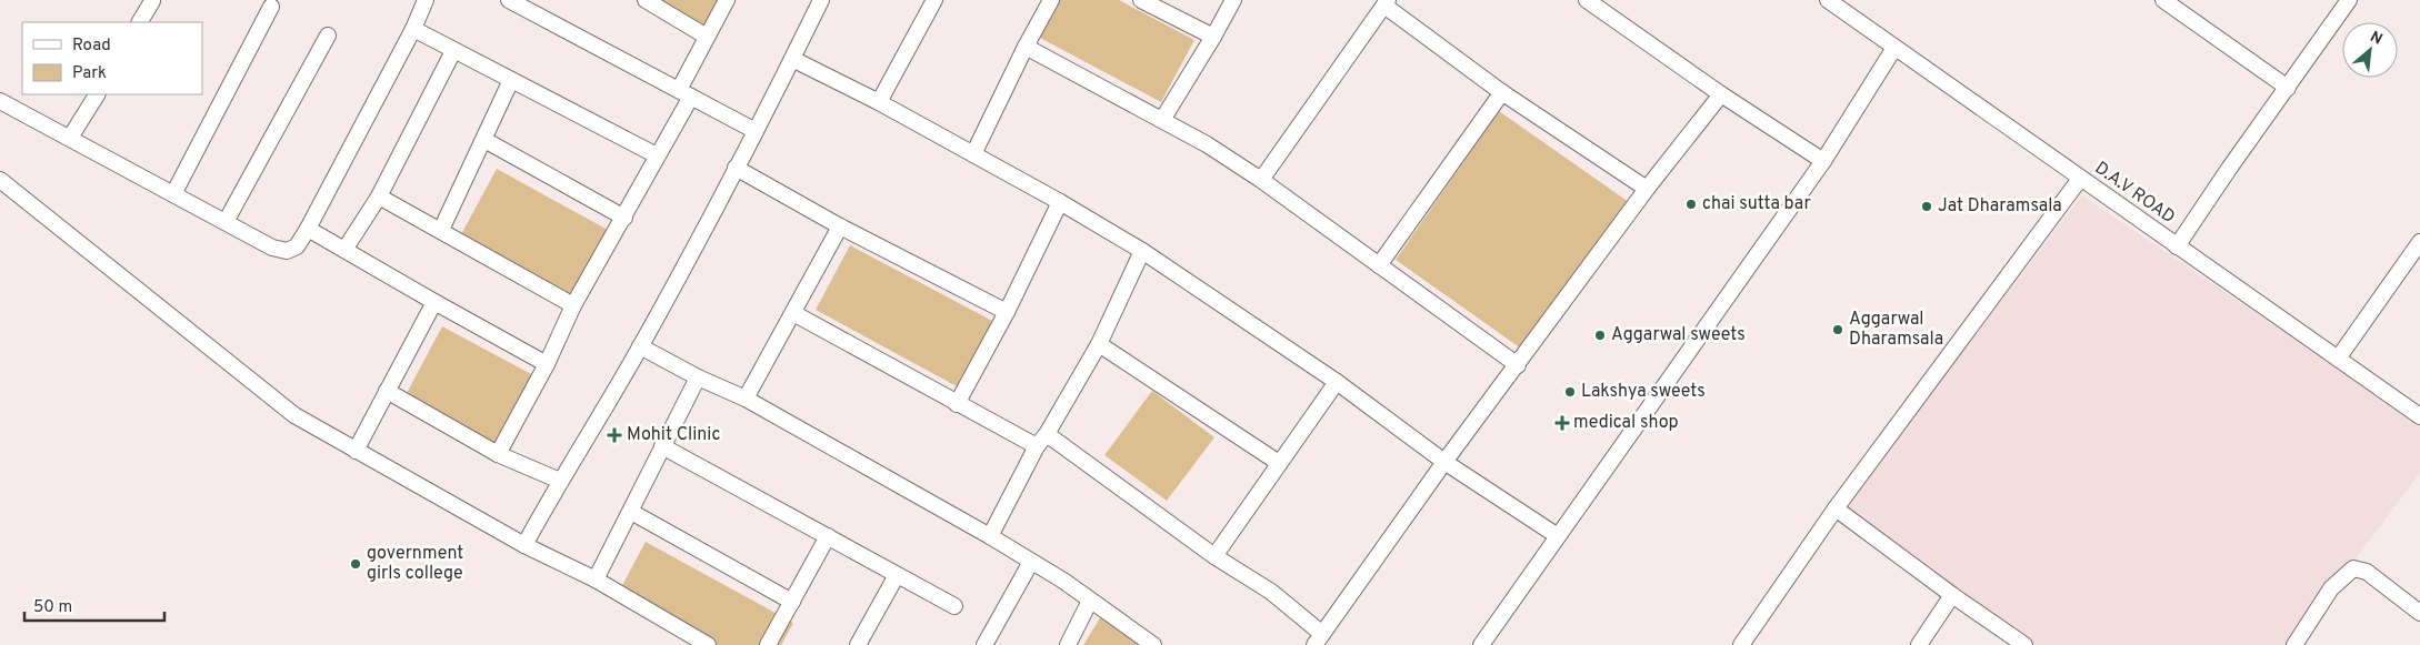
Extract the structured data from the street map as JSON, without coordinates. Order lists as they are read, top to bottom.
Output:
{
  "streets": {
    "street": ["D.A.V ROAD"]
  },
  "places": {
    "other": [
      "chai sutta bar",
      "Jat Dharamsala",
      "Aggarwal Dharamsala",
      "Aggarwal sweets",
      "Lakshya sweets",
      "government girls college"
    ],
    "health": ["medical shop", "Mohit Clinic"]
  },
  "legend": ["Road", "Park"],
  "scale_bar": "50 m",
  "north": "top right"
}
